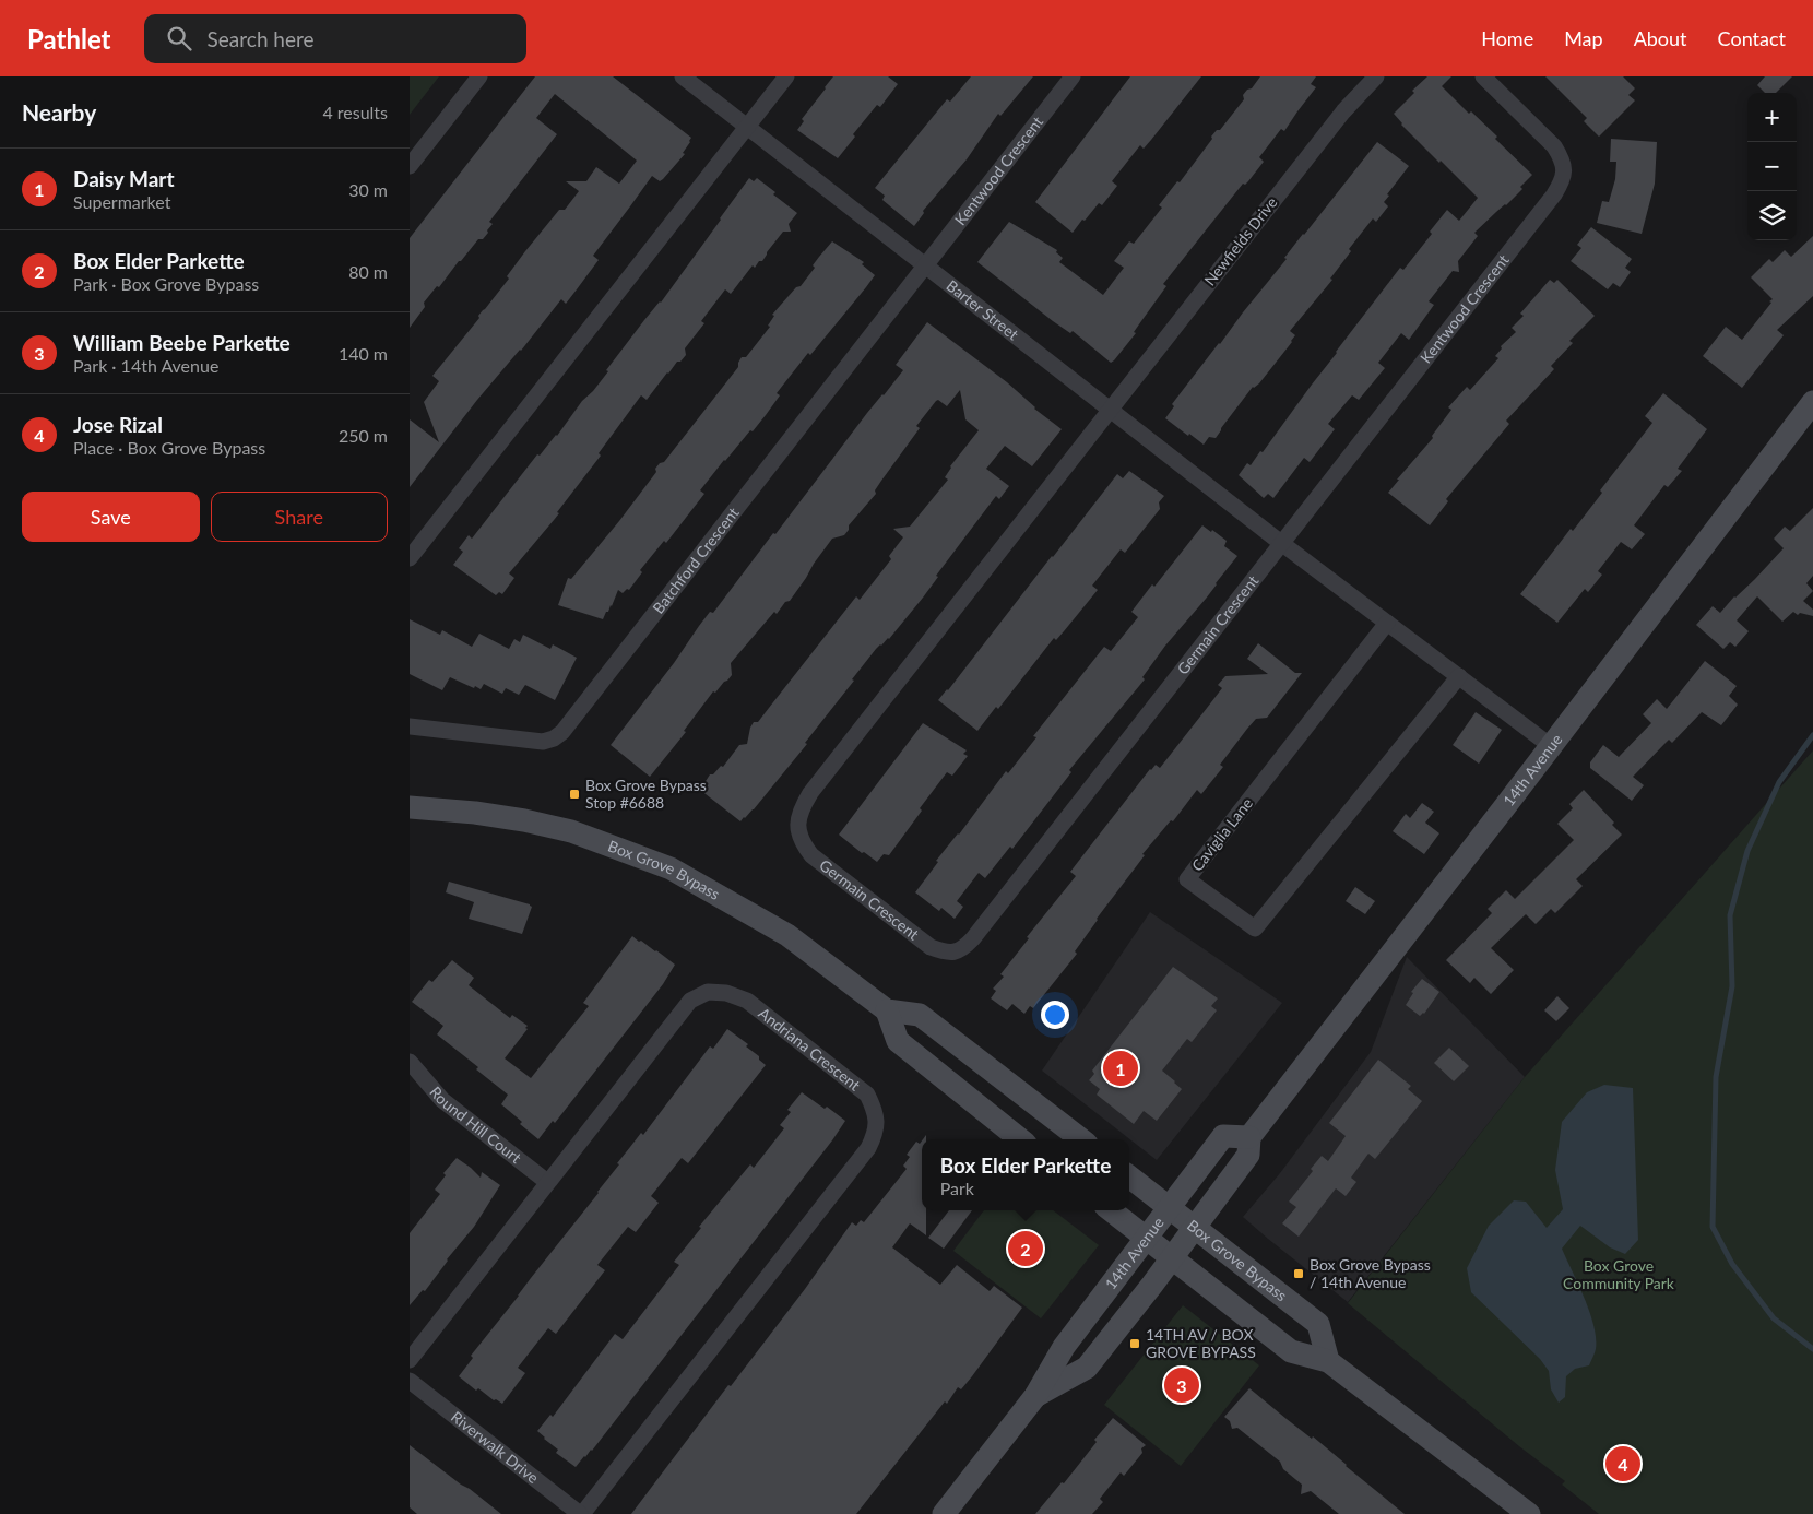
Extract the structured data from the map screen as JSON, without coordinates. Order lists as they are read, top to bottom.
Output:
{
  "streets": {
    "main road": ["14th Avenue", "Box Grove Bypass"],
    "street": [
      "Kentwood Crescent",
      "Newfields Drive",
      "Barter Street",
      "Batchford Crescent",
      "Germain Crescent",
      "Caviglia Lane",
      "Andriana Crescent",
      "Round Hill Court",
      "Riverwalk Drive"
    ]
  },
  "crossings": [
    ["Kentwood Crescent", "Barter Street"],
    ["Kentwood Crescent", "Batchford Crescent"],
    ["Kentwood Crescent", "Germain Crescent"],
    ["Newfields Drive", "Barter Street"],
    ["Newfields Drive", "Germain Crescent"],
    ["Barter Street", "Batchford Crescent"],
    ["Barter Street", "Germain Crescent"],
    ["Barter Street", "14th Avenue"],
    ["Barter Street", "Caviglia Lane"],
    ["14th Avenue", "Box Grove Bypass"],
    ["Andriana Crescent", "Round Hill Court"],
    ["Andriana Crescent", "Riverwalk Drive"]
  ],
  "parks": ["Box Grove Community Park"],
  "places": {
    "transit": ["Box Grove Bypass Stop #6688", "Box Grove Bypass / 14th Avenue", "14TH AV / BOX GROVE BYPASS"]
  },
  "page": {
    "header": "Pathlet",
    "search": "Search here",
    "nav": [
      "Home",
      "Map",
      "About",
      "Contact"
    ],
    "heading": ["Nearby", "4 results"],
    "map_buttons": ["+", "−"],
    "list": [
      {
        "mark": "1",
        "name": "Daisy Mart",
        "note": "Supermarket",
        "value": "30 m"
      },
      {
        "mark": "2",
        "name": "Box Elder Parkette",
        "note": "Park · Box Grove Bypass",
        "value": "80 m"
      },
      {
        "mark": "3",
        "name": "William Beebe Parkette",
        "note": "Park · 14th Avenue",
        "value": "140 m"
      },
      {
        "mark": "4",
        "name": "Jose Rizal",
        "note": "Place · Box Grove Bypass",
        "value": "250 m"
      }
    ],
    "buttons": ["Save", "Share"],
    "pins": [
      "1",
      "2",
      "3",
      "4"
    ],
    "popup": ["Box Elder Parkette", "Park"]
  }
}
